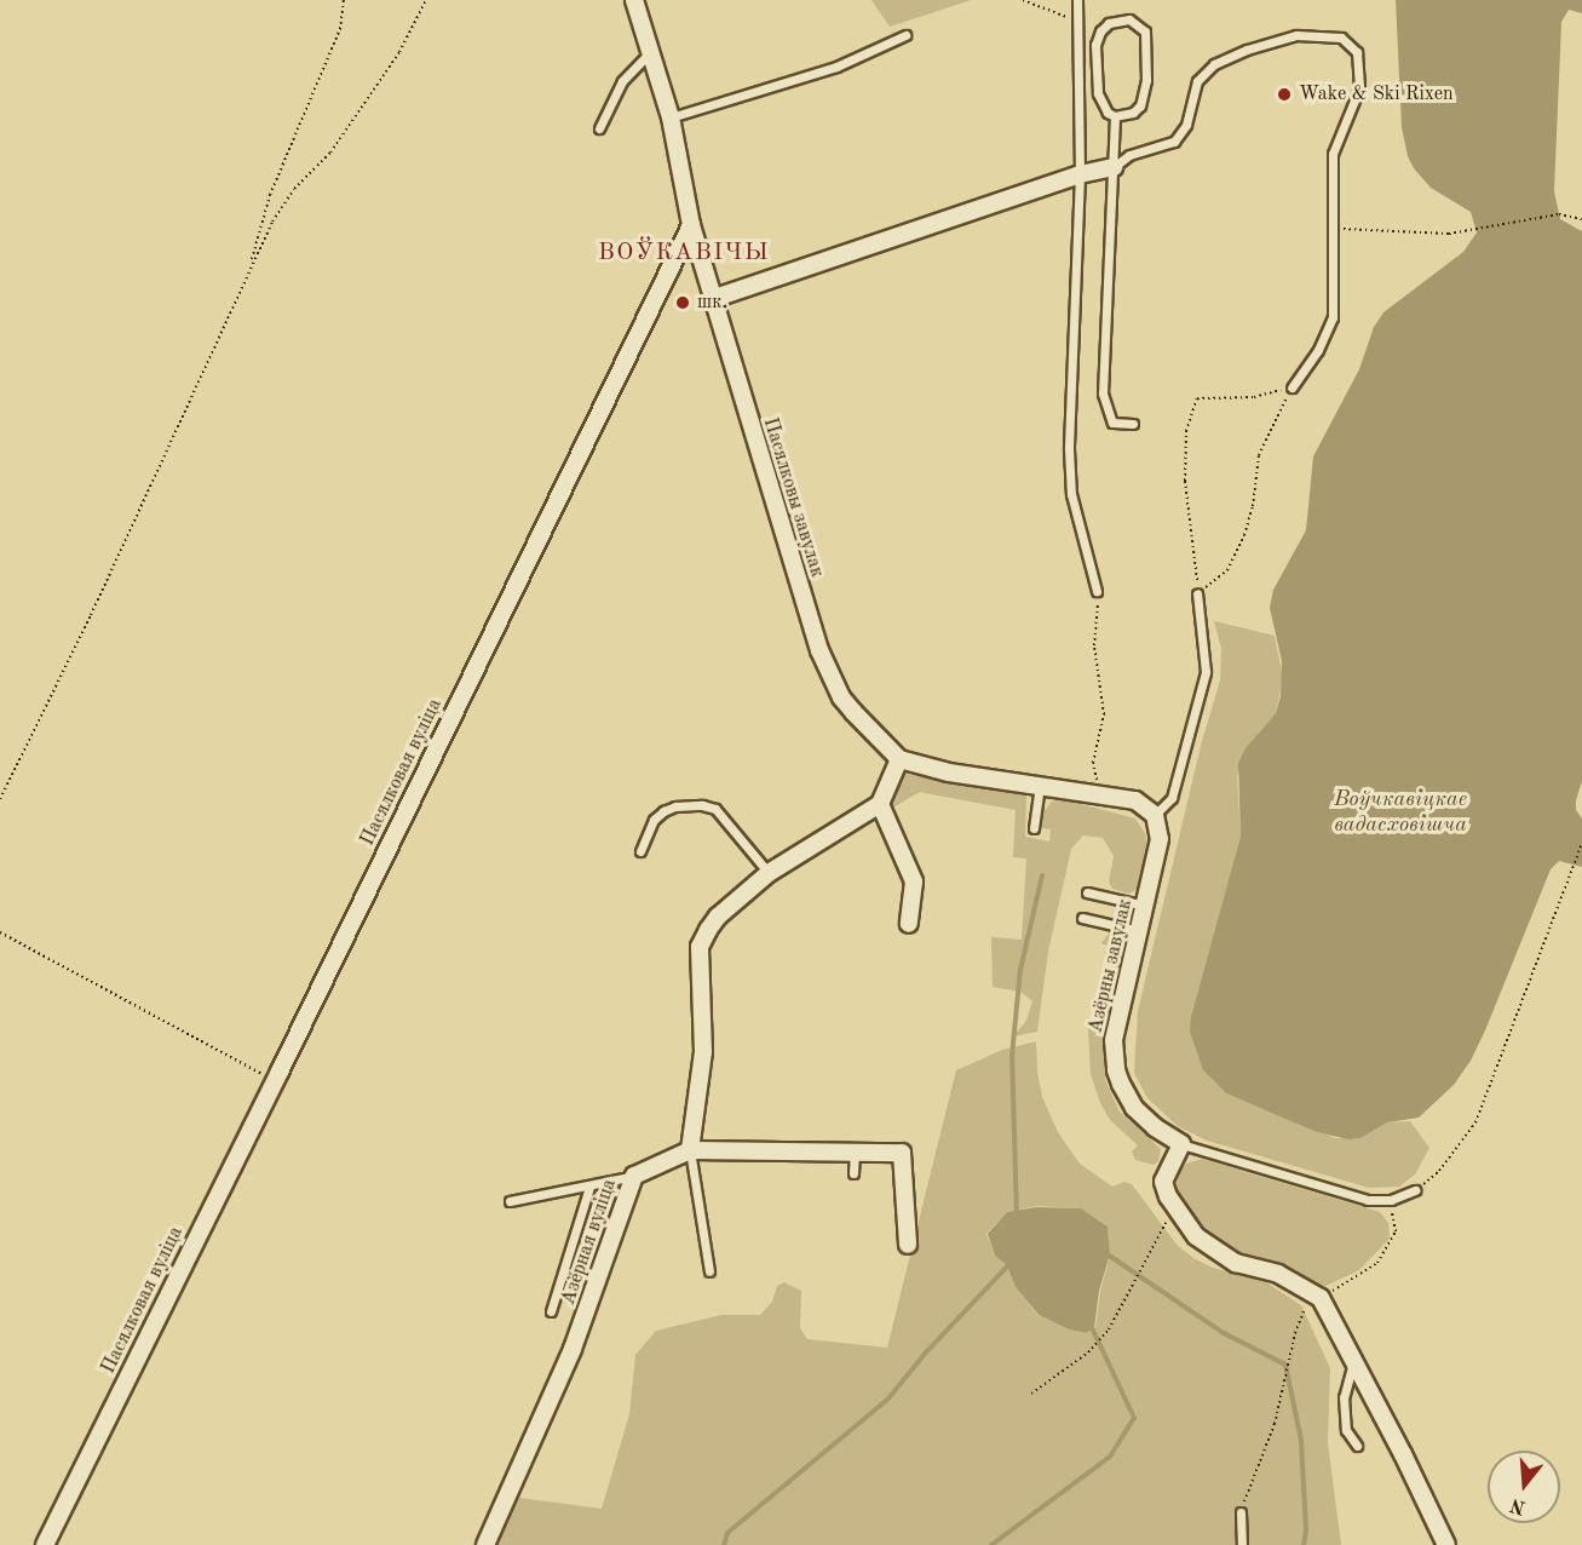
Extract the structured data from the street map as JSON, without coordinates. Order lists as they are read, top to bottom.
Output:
{
  "streets": {
    "street": [
      "Пасялковы завулак",
      "Пасялковая вуліца",
      "Азёрны завулак",
      "Азёрная вуліца"
    ]
  },
  "crossings": [
    ["Пасялковы завулак", "Пасялковая вуліца"]
  ],
  "districts": ["ВОЎКАВІЧЫ"],
  "water": ["Воўчкавіцкае вадасховішча"],
  "places": ["Wake & Ski Rixen", "шк."],
  "north": "bottom"
}
